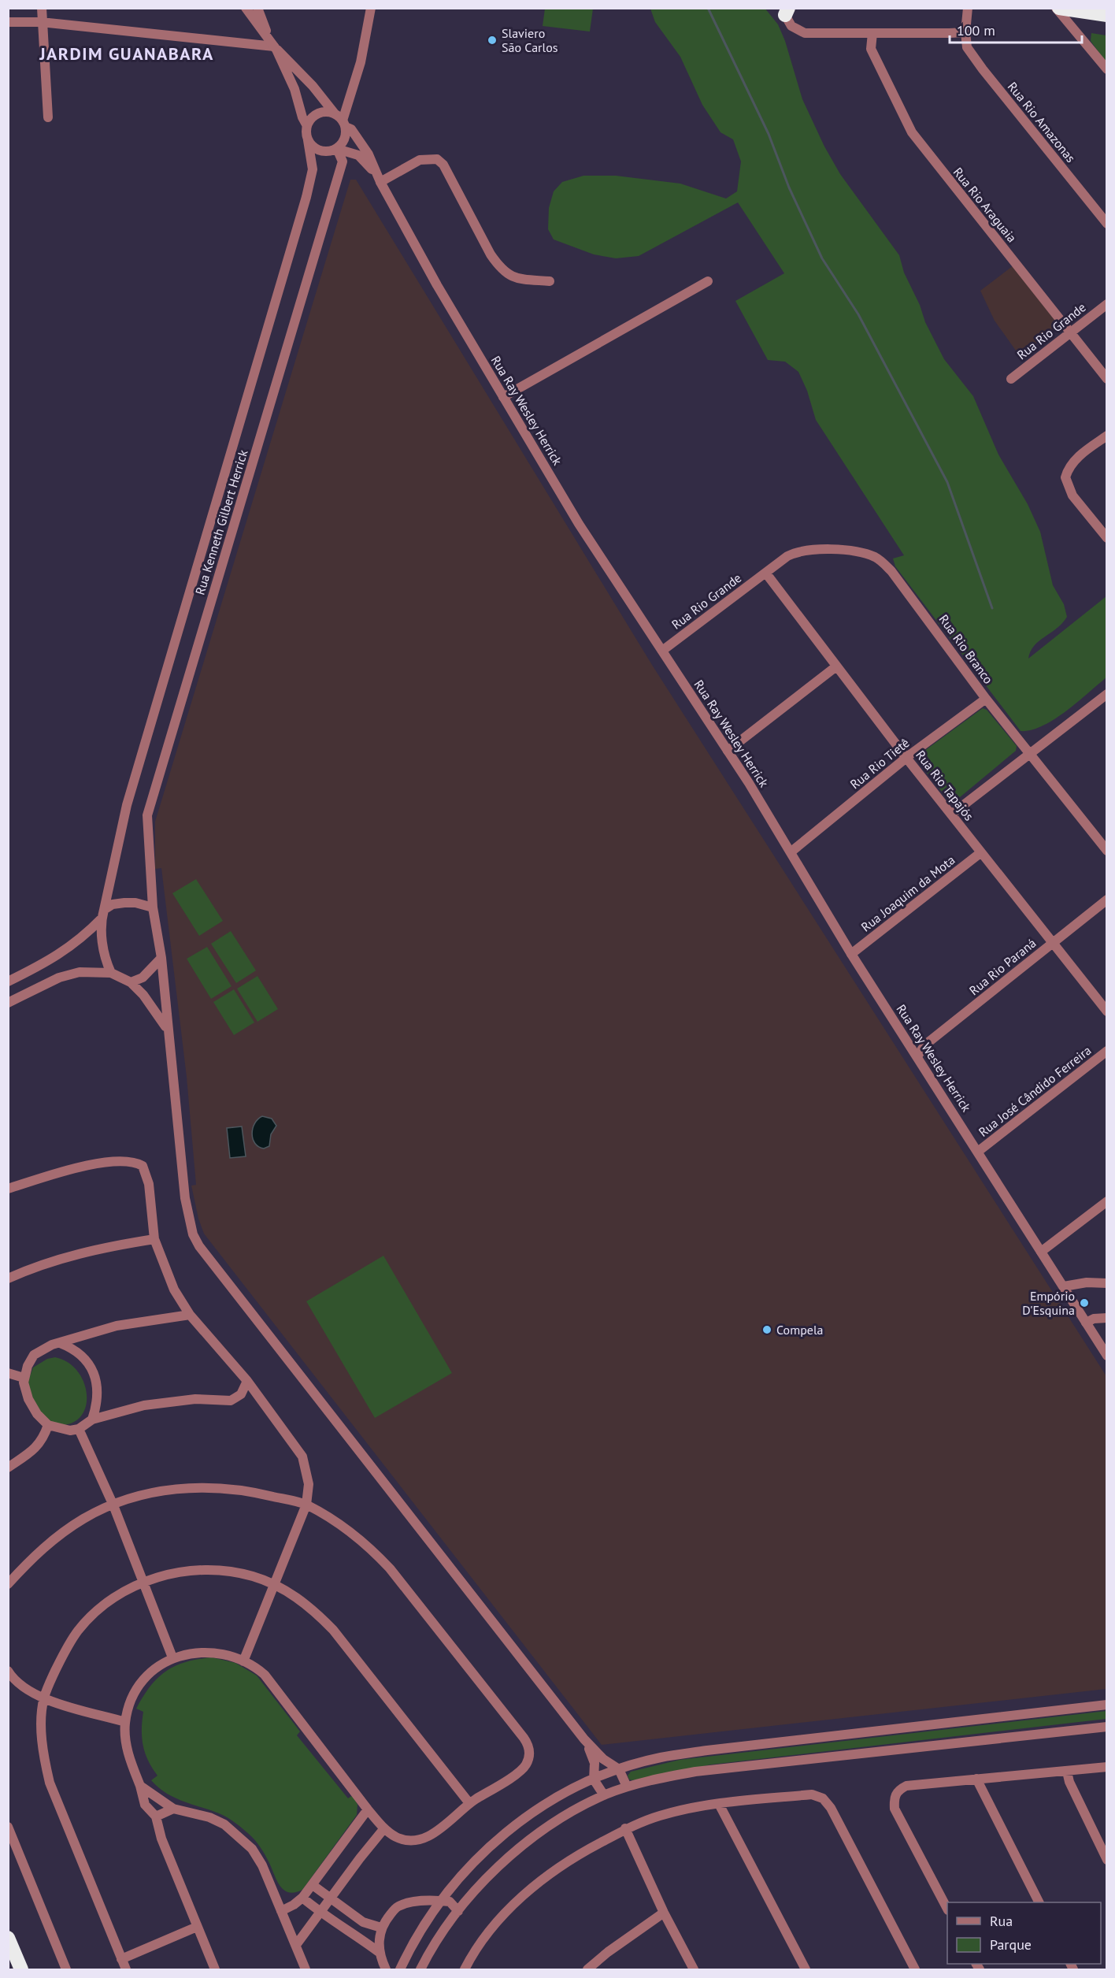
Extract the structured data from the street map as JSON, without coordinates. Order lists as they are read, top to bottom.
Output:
{
  "streets": {
    "street": [
      "Rua Rio Amazonas",
      "Rua Rio Araguaia",
      "Rua Rio Grande",
      "Rua Ray Wesley Herrick",
      "Rua Kenneth Gilbert Herrick",
      "Rua Rio Branco",
      "Rua Rio Tietê",
      "Rua Rio Tapajós",
      "Rua Joaquim da Mota",
      "Rua Rio Paraná",
      "Rua José Cândido Ferreira"
    ]
  },
  "crossings": [
    ["Rua Rio Araguaia", "Rua Rio Grande"],
    ["Rua Rio Grande", "Rua Ray Wesley Herrick"],
    ["Rua Rio Grande", "Rua Rio Branco"],
    ["Rua Rio Grande", "Rua Rio Tapajós"],
    ["Rua Ray Wesley Herrick", "Rua Kenneth Gilbert Herrick"],
    ["Rua Ray Wesley Herrick", "Rua Rio Tietê"],
    ["Rua Ray Wesley Herrick", "Rua Joaquim da Mota"],
    ["Rua Ray Wesley Herrick", "Rua Rio Paraná"],
    ["Rua Ray Wesley Herrick", "Rua José Cândido Ferreira"],
    ["Rua Rio Branco", "Rua Rio Tietê"],
    ["Rua Rio Branco", "Rua Rio Tapajós"],
    ["Rua Rio Tietê", "Rua Rio Tapajós"],
    ["Rua Rio Tapajós", "Rua Joaquim da Mota"],
    ["Rua Rio Tapajós", "Rua Rio Paraná"]
  ],
  "districts": ["JARDIM GUANABARA"],
  "places": ["Slaviero São Carlos", "Empório D'Esquina", "Compela"],
  "legend": ["Rua", "Parque"],
  "scale_bar": "100 m"
}
